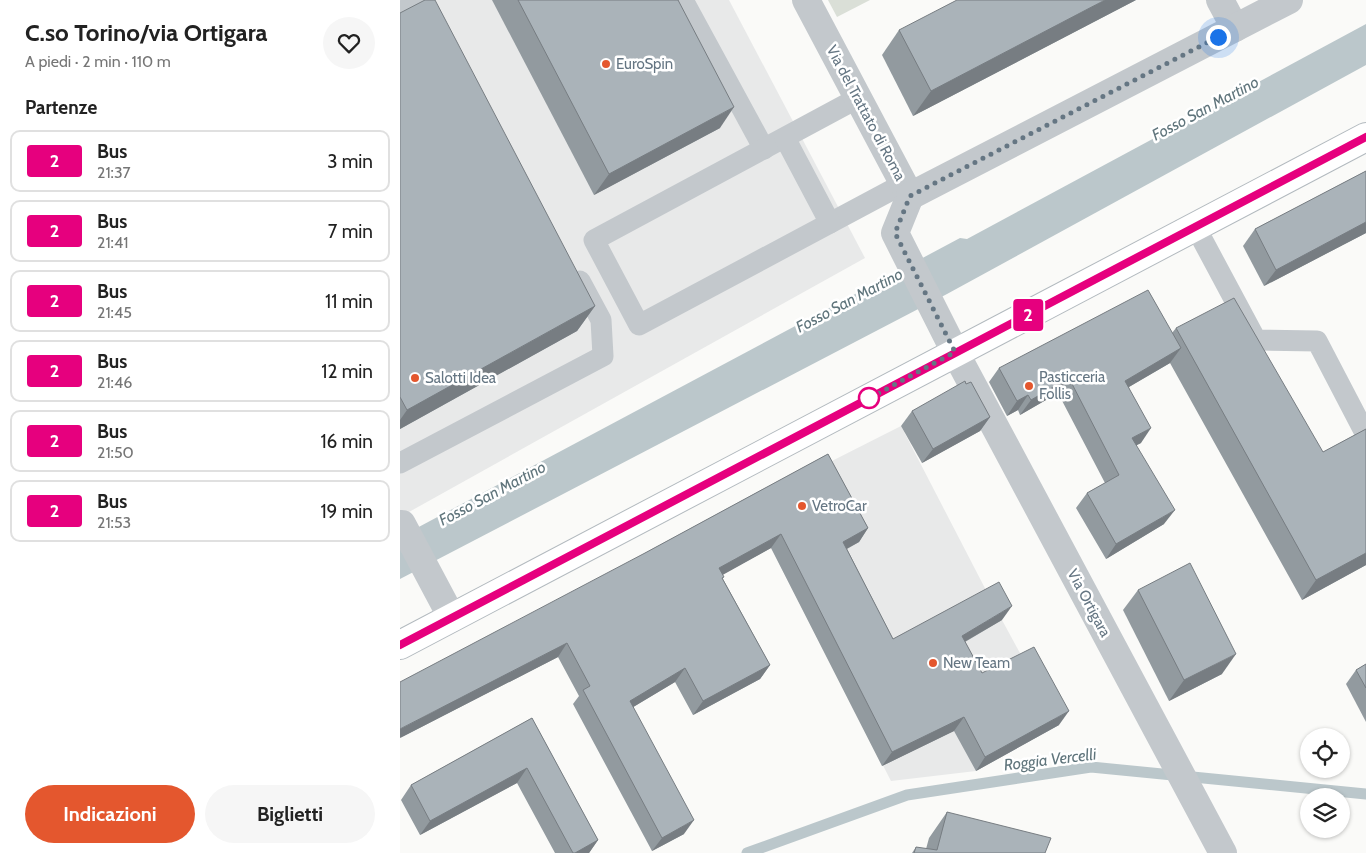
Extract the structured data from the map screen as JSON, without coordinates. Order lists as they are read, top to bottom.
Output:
{
  "streets": {
    "street": ["Via del Trattato di Roma", "Via Ortigara"]
  },
  "crossings": [
    ["Via del Trattato di Roma", "Via Ortigara"]
  ],
  "water": ["Fosso San Martino", "Roggia Vercelli"],
  "places": [
    "EuroSpin",
    "Salotti Idea",
    "Pasticceria Follis",
    "VetroCar",
    "New Team"
  ],
  "lines": ["bus line 2"],
  "page": {
    "heading": [
      ["C.so Torino/via Ortigara", "A piedi · 2 min · 110 m"],
      "Partenze"
    ],
    "on_map": "2",
    "list": [
      {
        "mark": "2",
        "name": "Bus",
        "note": "21:37",
        "value": "3 min"
      },
      {
        "mark": "2",
        "name": "Bus",
        "note": "21:41",
        "value": "7 min"
      },
      {
        "mark": "2",
        "name": "Bus",
        "note": "21:45",
        "value": "11 min"
      },
      {
        "mark": "2",
        "name": "Bus",
        "note": "21:46",
        "value": "12 min"
      },
      {
        "mark": "2",
        "name": "Bus",
        "note": "21:50",
        "value": "16 min"
      },
      {
        "mark": "2",
        "name": "Bus",
        "note": "21:53",
        "value": "19 min"
      }
    ],
    "buttons": ["Indicazioni", "Biglietti"]
  }
}
